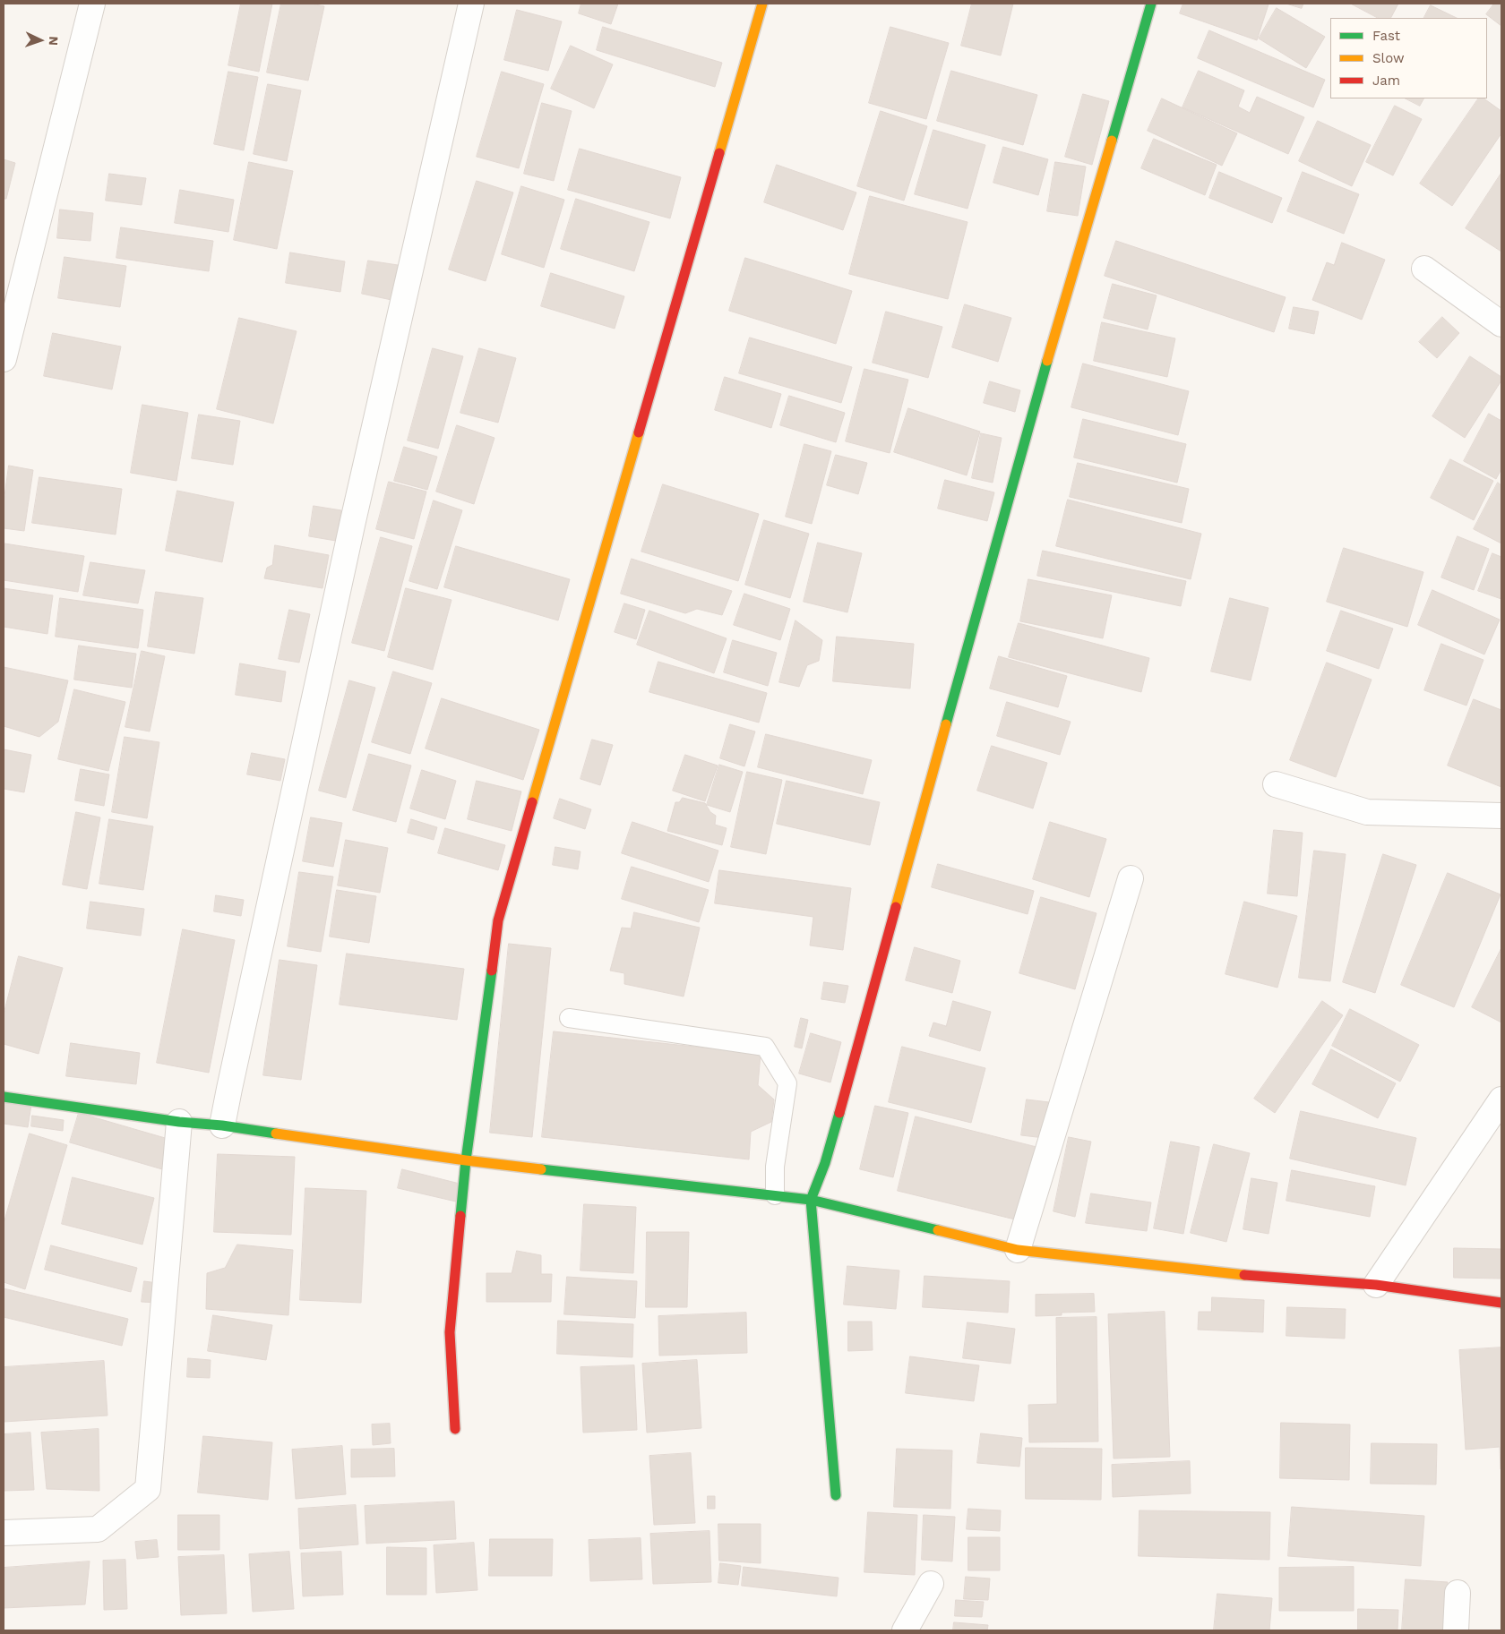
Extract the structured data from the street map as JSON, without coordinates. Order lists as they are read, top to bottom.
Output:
{
  "legend": ["Fast", "Slow", "Jam"],
  "north": "right"
}
